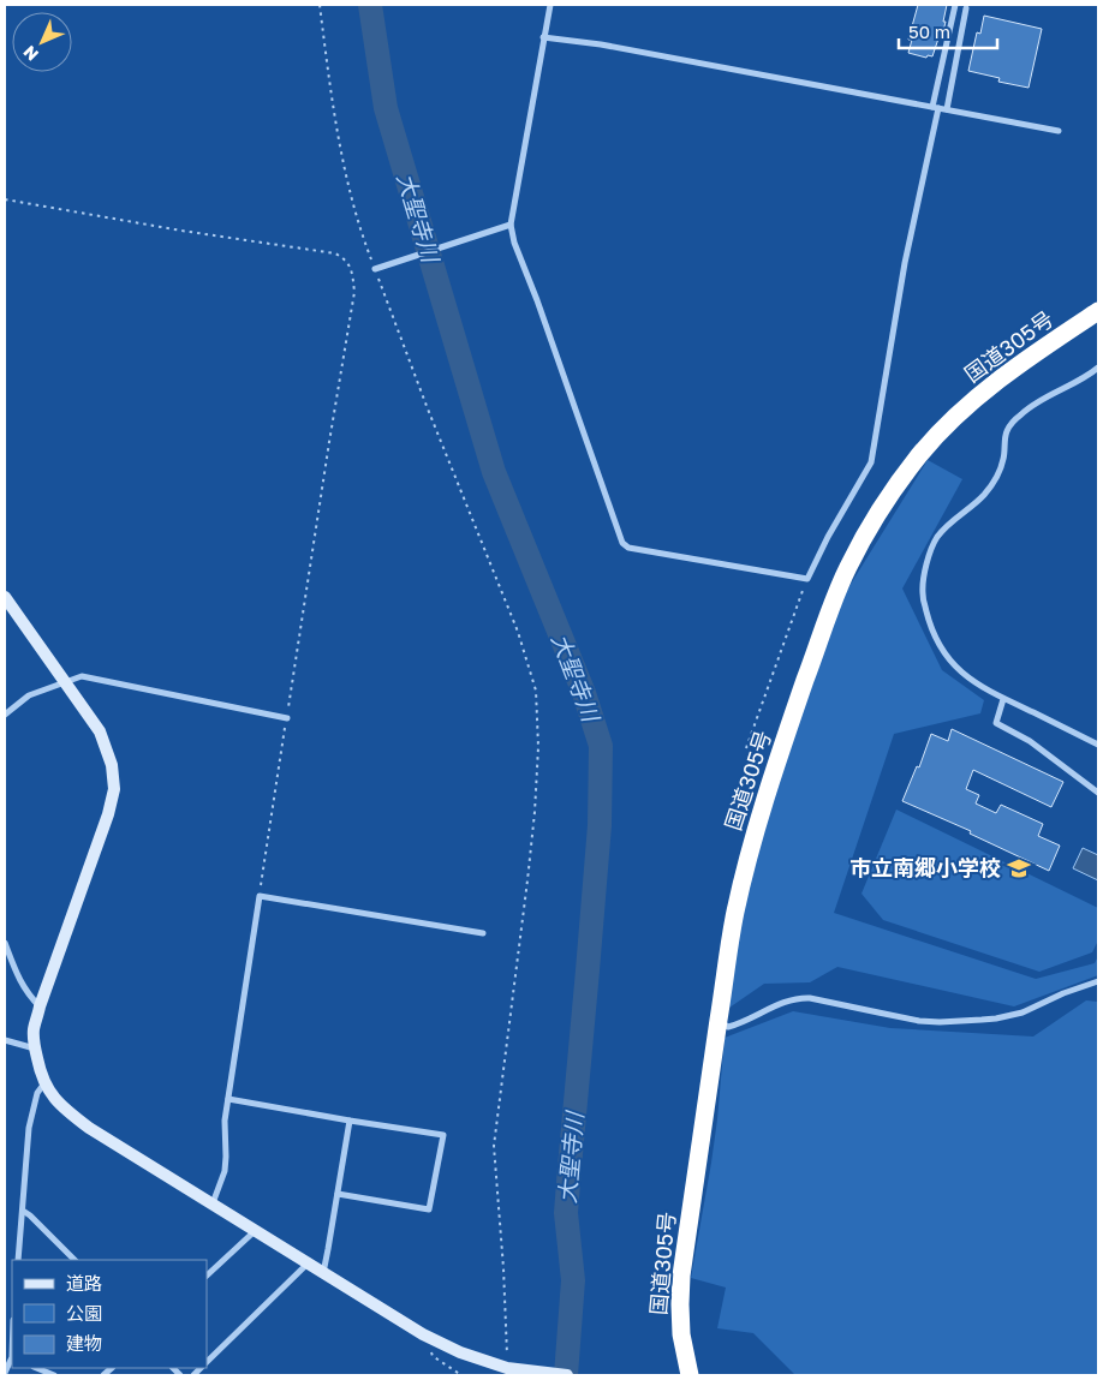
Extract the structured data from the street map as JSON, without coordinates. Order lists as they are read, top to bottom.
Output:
{
  "streets": {
    "highway": ["国道305号"]
  },
  "water": ["大聖寺川"],
  "places": {
    "school or university": ["市立南郷小学校"]
  },
  "legend": ["道路", "公園", "建物"],
  "scale_bar": "50 m",
  "north": "bottom left"
}
